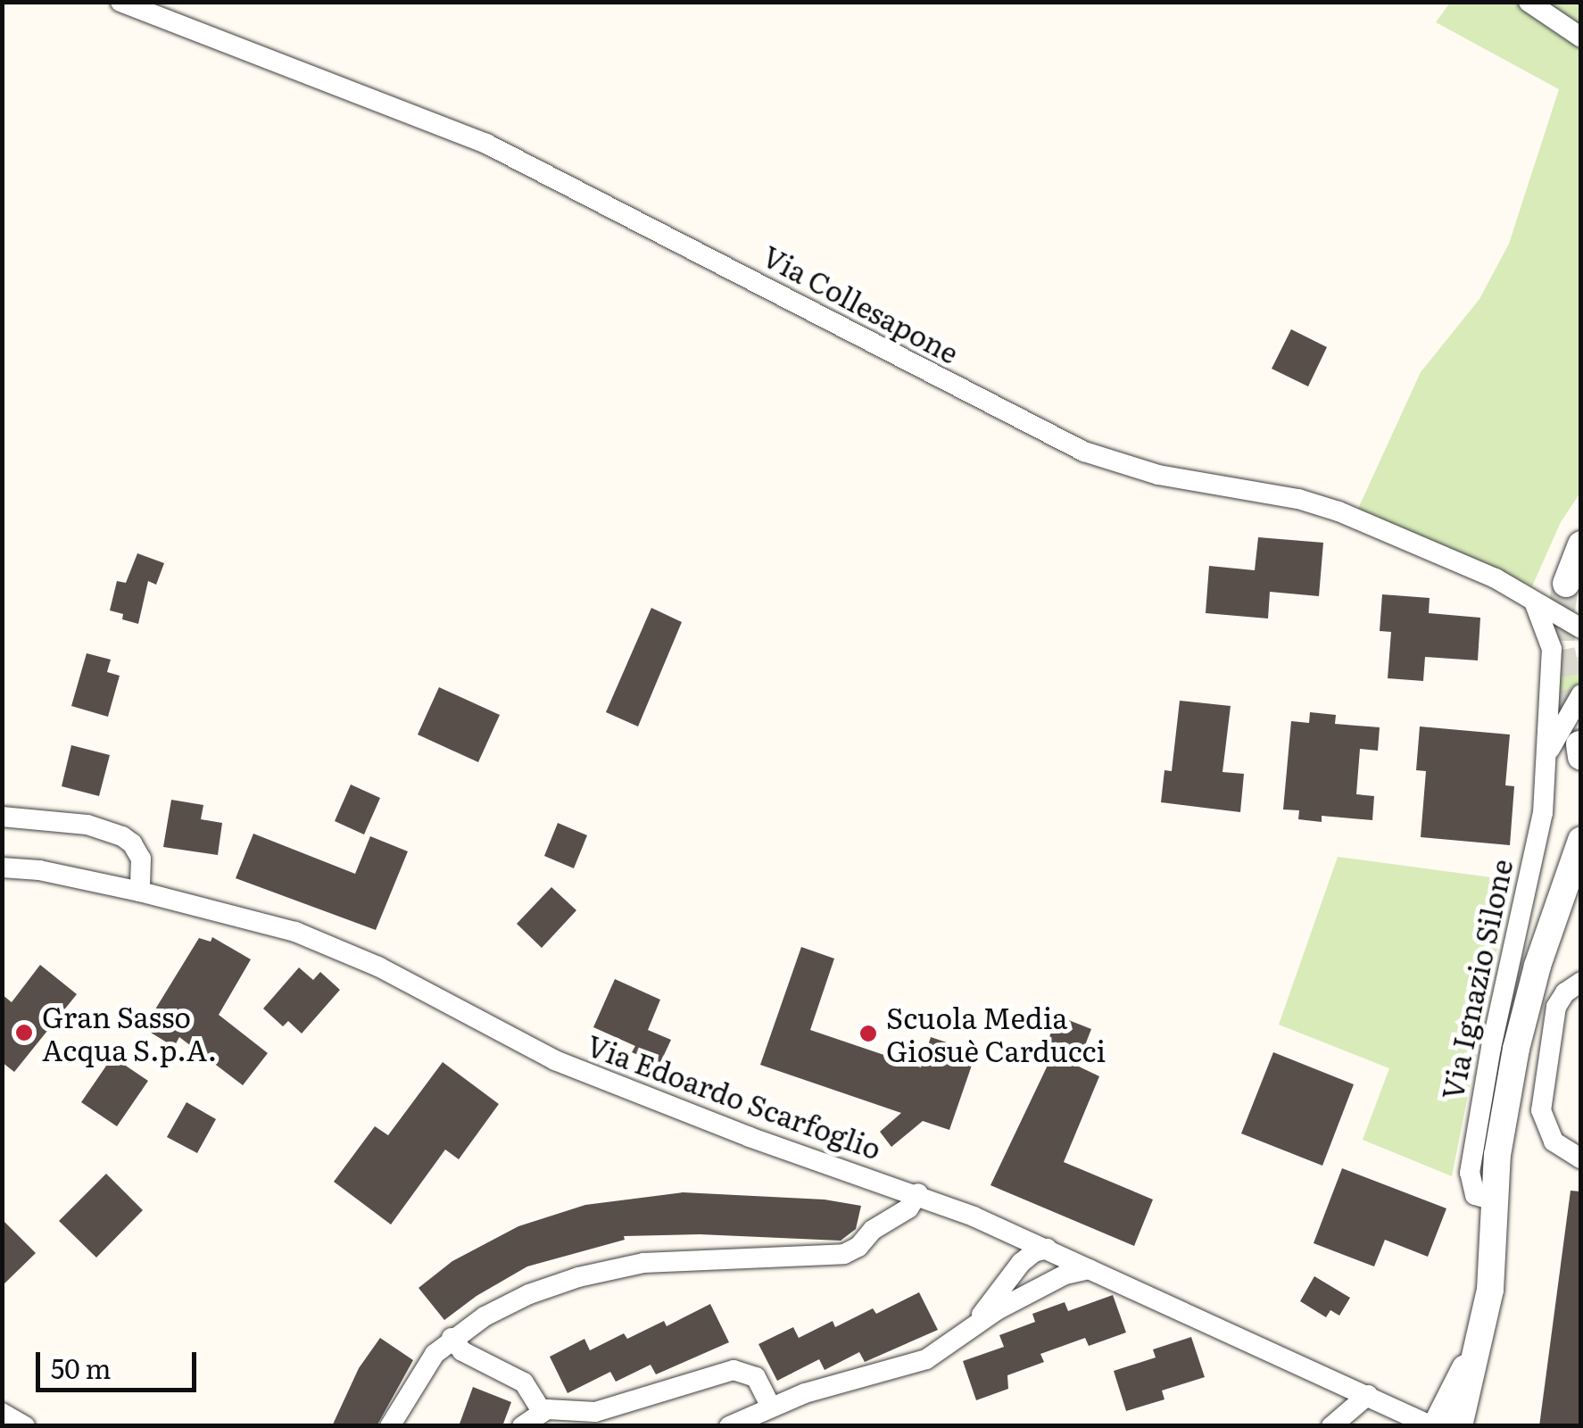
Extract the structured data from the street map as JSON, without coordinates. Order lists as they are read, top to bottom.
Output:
{
  "streets": {
    "street": ["Via Collesapone", "Via Ignazio Silone", "Via Edoardo Scarfoglio"]
  },
  "crossings": [
    ["Via Ignazio Silone", "Via Edoardo Scarfoglio"]
  ],
  "places": ["Gran Sasso Acqua S.p.A.", "Scuola Media Giosuè Carducci"],
  "scale_bar": "50 m"
}
